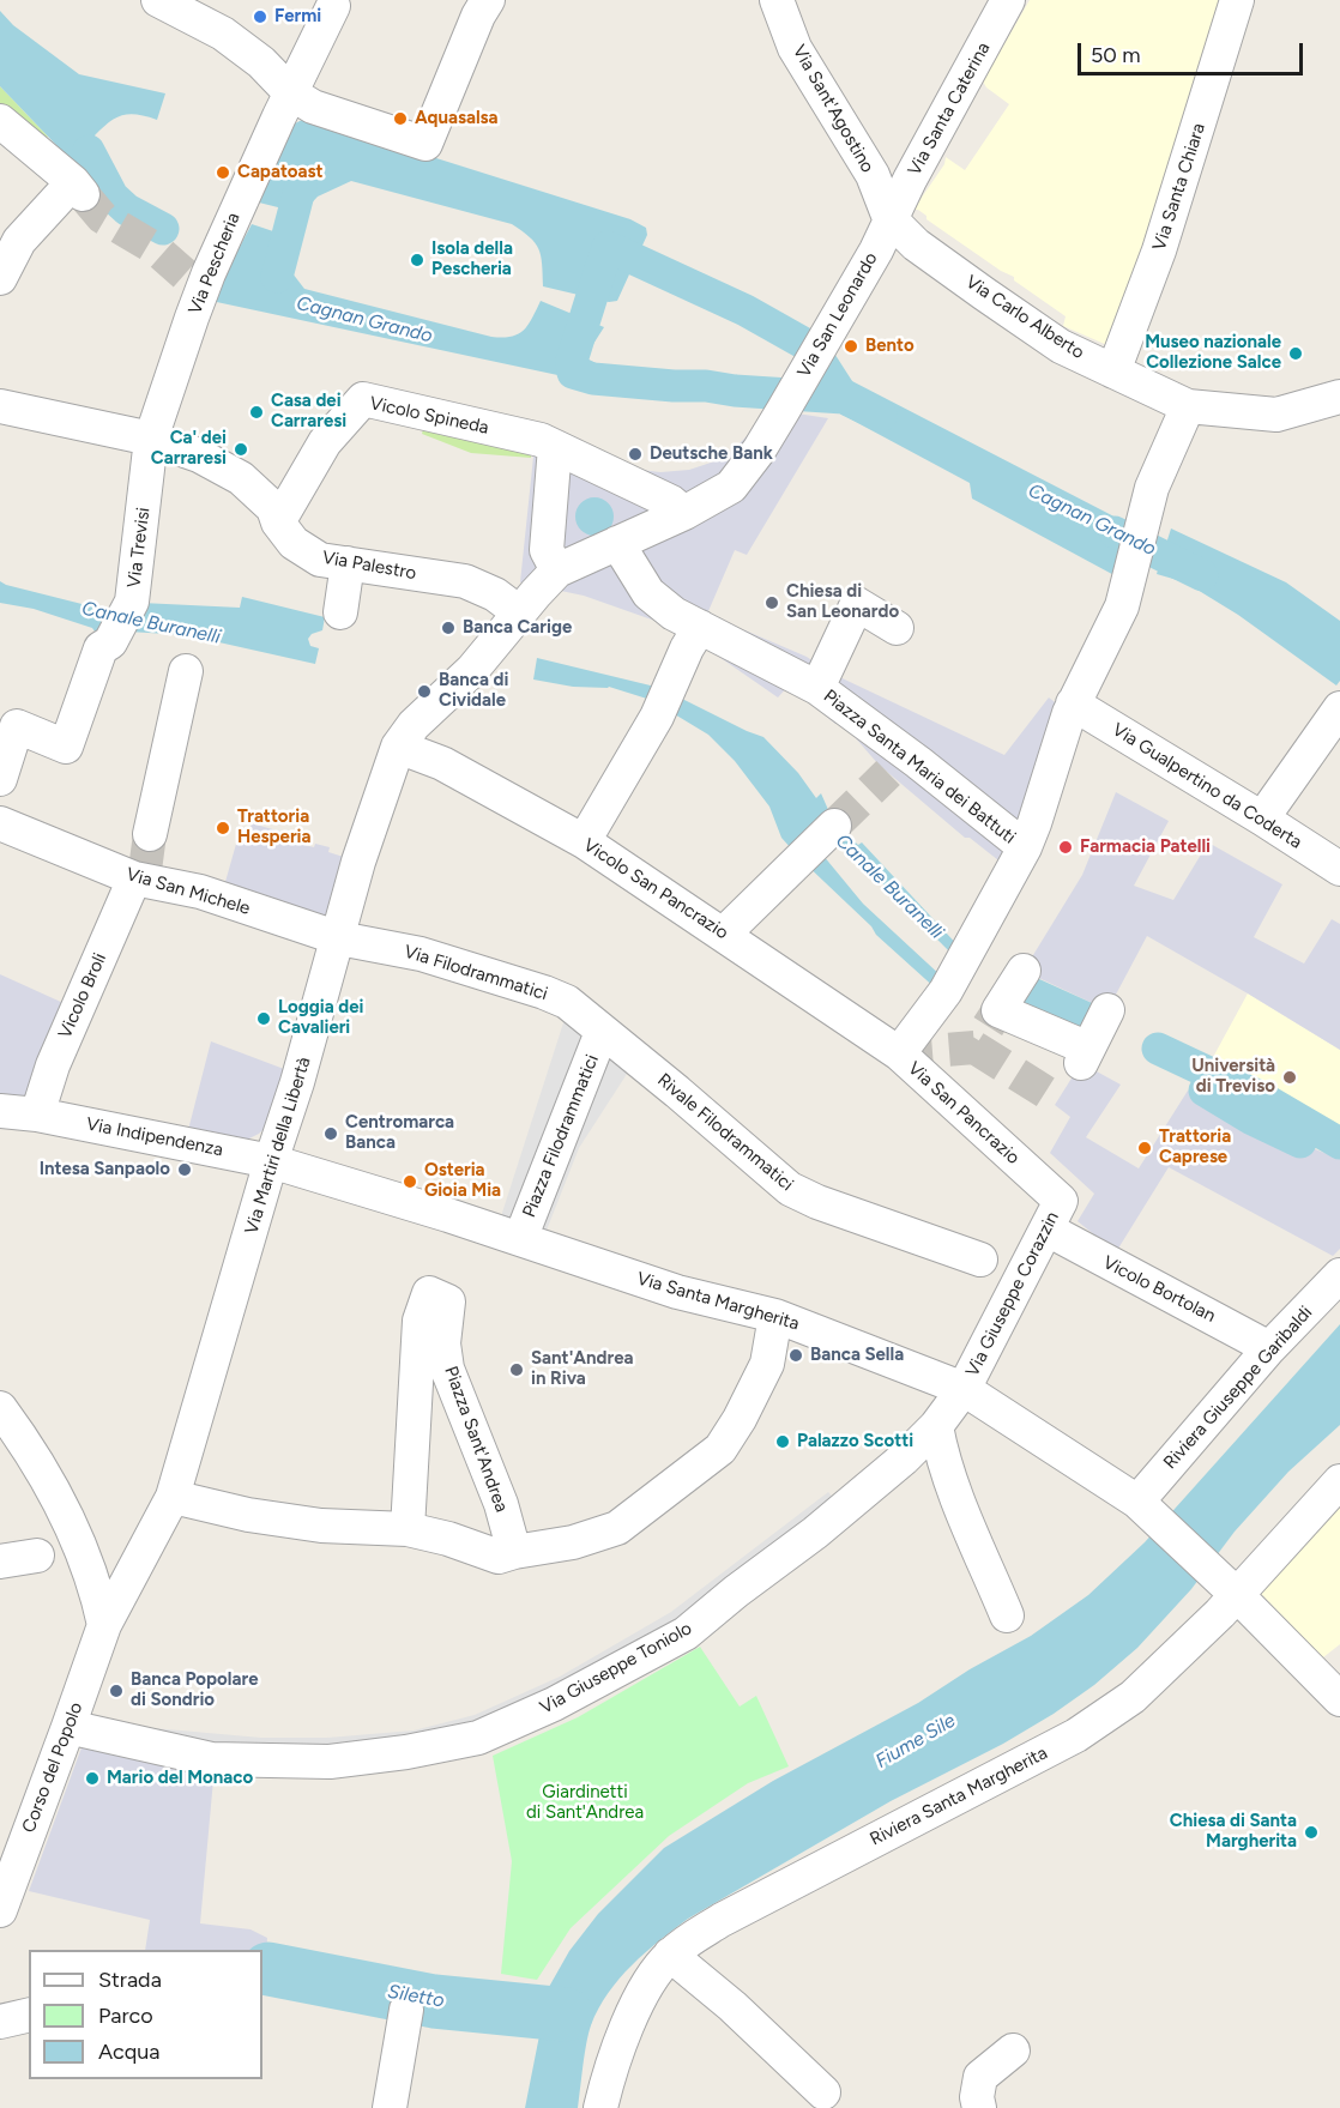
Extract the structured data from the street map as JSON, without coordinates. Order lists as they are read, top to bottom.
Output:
{
  "streets": {
    "street": [
      "Via Sant'Agostino",
      "Via Santa Caterina",
      "Via Santa Chiara",
      "Via Pescheria",
      "Via San Leonardo",
      "Via Carlo Alberto",
      "Vicolo Spineda",
      "Via Trevisi",
      "Via Palestro",
      "Piazza Santa Maria dei Battuti",
      "Via Gualpertino da Coderta",
      "Vicolo San Pancrazio",
      "Via San Michele",
      "Via Filodrammatici",
      "Vicolo Broli",
      "Via San Pancrazio",
      "Rivale Filodrammatici",
      "Piazza Filodrammatici",
      "Via Indipendenza",
      "Via Martiri della Libertà",
      "Vicolo Bortolan",
      "Via Giuseppe Corazzin",
      "Via Santa Margherita",
      "Riviera Giuseppe Garibaldi",
      "Piazza Sant'Andrea",
      "Via Giuseppe Toniolo",
      "Corso del Popolo",
      "Riviera Santa Margherita"
    ]
  },
  "crossings": [
    ["Via Sant'Agostino", "Via Santa Caterina"],
    ["Via Sant'Agostino", "Via San Leonardo"],
    ["Via Sant'Agostino", "Via Carlo Alberto"],
    ["Via Santa Caterina", "Via San Leonardo"],
    ["Via Santa Caterina", "Via Carlo Alberto"],
    ["Via Santa Chiara", "Via Carlo Alberto"],
    ["Via Pescheria", "Via Trevisi"],
    ["Via Pescheria", "Via Palestro"],
    ["Via San Leonardo", "Via Carlo Alberto"],
    ["Via San Leonardo", "Vicolo Spineda"],
    ["Via San Leonardo", "Piazza Santa Maria dei Battuti"],
    ["Via San Leonardo", "Via Martiri della Libertà"],
    ["Via Carlo Alberto", "Piazza Santa Maria dei Battuti"],
    ["Vicolo Spineda", "Via Palestro"],
    ["Via Trevisi", "Via Palestro"],
    ["Via Palestro", "Via Martiri della Libertà"],
    ["Piazza Santa Maria dei Battuti", "Via Gualpertino da Coderta"],
    ["Piazza Santa Maria dei Battuti", "Via San Pancrazio"],
    ["Vicolo San Pancrazio", "Via San Pancrazio"],
    ["Vicolo San Pancrazio", "Via Martiri della Libertà"],
    ["Via San Michele", "Via Filodrammatici"],
    ["Via San Michele", "Vicolo Broli"],
    ["Via San Michele", "Via Martiri della Libertà"],
    ["Via Filodrammatici", "Rivale Filodrammatici"],
    ["Via Filodrammatici", "Piazza Filodrammatici"],
    ["Via Filodrammatici", "Via Martiri della Libertà"],
    ["Vicolo Broli", "Via Indipendenza"],
    ["Via San Pancrazio", "Vicolo Bortolan"],
    ["Via San Pancrazio", "Via Giuseppe Corazzin"],
    ["Rivale Filodrammatici", "Piazza Filodrammatici"],
    ["Piazza Filodrammatici", "Via Santa Margherita"],
    ["Via Indipendenza", "Via Martiri della Libertà"],
    ["Via Indipendenza", "Via Santa Margherita"],
    ["Via Martiri della Libertà", "Via Santa Margherita"],
    ["Via Martiri della Libertà", "Corso del Popolo"],
    ["Vicolo Bortolan", "Via Giuseppe Corazzin"],
    ["Vicolo Bortolan", "Riviera Giuseppe Garibaldi"],
    ["Via Giuseppe Corazzin", "Via Santa Margherita"],
    ["Via Giuseppe Corazzin", "Via Giuseppe Toniolo"],
    ["Via Santa Margherita", "Riviera Giuseppe Garibaldi"],
    ["Via Santa Margherita", "Via Giuseppe Toniolo"],
    ["Via Santa Margherita", "Riviera Santa Margherita"],
    ["Via Giuseppe Toniolo", "Corso del Popolo"]
  ],
  "water": [
    "Cagnan Grando",
    "Canale Buranelli",
    "Fiume Sile",
    "Siletto"
  ],
  "parks": ["Giardinetti di Sant'Andrea"],
  "places": [
    "Fermi",
    "Aquasalsa",
    "Capatoast",
    "Isola della Pescheria",
    "Bento",
    "Museo nazionale Collezione Salce",
    "Casa dei Carraresi",
    "Ca' dei Carraresi",
    "Deutsche Bank",
    "Chiesa di San Leonardo",
    "Banca Carige",
    "Banca di Cividale",
    "Trattoria Hesperia",
    "Farmacia Patelli",
    "Loggia dei Cavalieri",
    "Università di Treviso",
    "Centromarca Banca",
    "Trattoria Caprese",
    "Intesa Sanpaolo",
    "Osteria Gioia Mia",
    "Banca Sella",
    "Sant'Andrea in Riva",
    "Palazzo Scotti",
    "Banca Popolare di Sondrio",
    "Mario del Monaco",
    "Chiesa di Santa Margherita"
  ],
  "legend": ["Strada", "Parco", "Acqua"],
  "scale_bar": "50 m"
}
